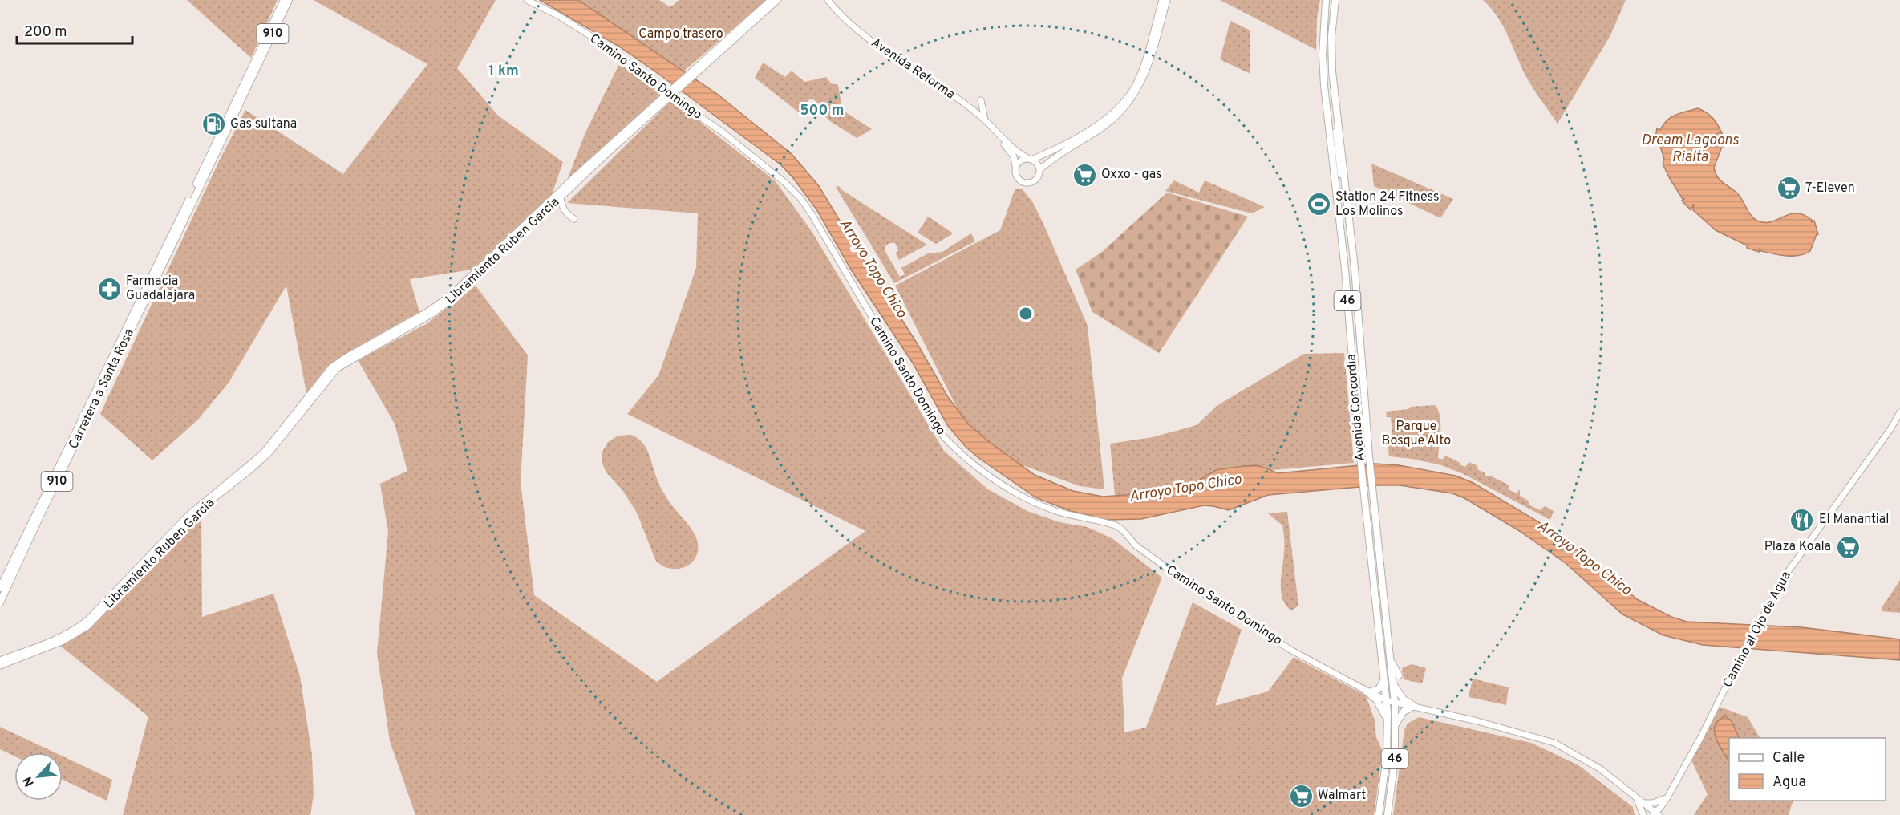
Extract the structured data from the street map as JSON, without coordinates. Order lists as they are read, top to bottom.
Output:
{
  "streets": {
    "main road": [
      "910",
      "46",
      "Carretera a Santa Rosa",
      "Avenida Concordia"
    ],
    "street": [
      "Avenida Reforma",
      "Camino Santo Domingo",
      "Libramiento Ruben Garcia",
      "Camino al Ojo de Agua"
    ]
  },
  "crossings": [
    ["910", "Carretera a Santa Rosa"],
    ["Camino Santo Domingo", "Libramiento Ruben Garcia"],
    ["Camino Santo Domingo", "Avenida Concordia"],
    ["Camino Santo Domingo", "Camino al Ojo de Agua"]
  ],
  "water": ["Dream Lagoons Rialta", "Arroyo Topo Chico"],
  "parks": ["Campo trasero", "Parque Bosque Alto"],
  "places": {
    "fuel station": ["Gas sultana"],
    "supermarket": [
      "Oxxo - gas",
      "7-Eleven",
      "Plaza Koala",
      "Walmart"
    ],
    "sports": ["Station 24 Fitness Los Molinos"],
    "pharmacy": ["Farmacia Guadalajara"],
    "restaurant": ["El Manantial"]
  },
  "legend": ["Calle", "Agua"],
  "scale_bar": "200 m",
  "north": "bottom left",
  "rings": ["1 km", "500 m"]
}
